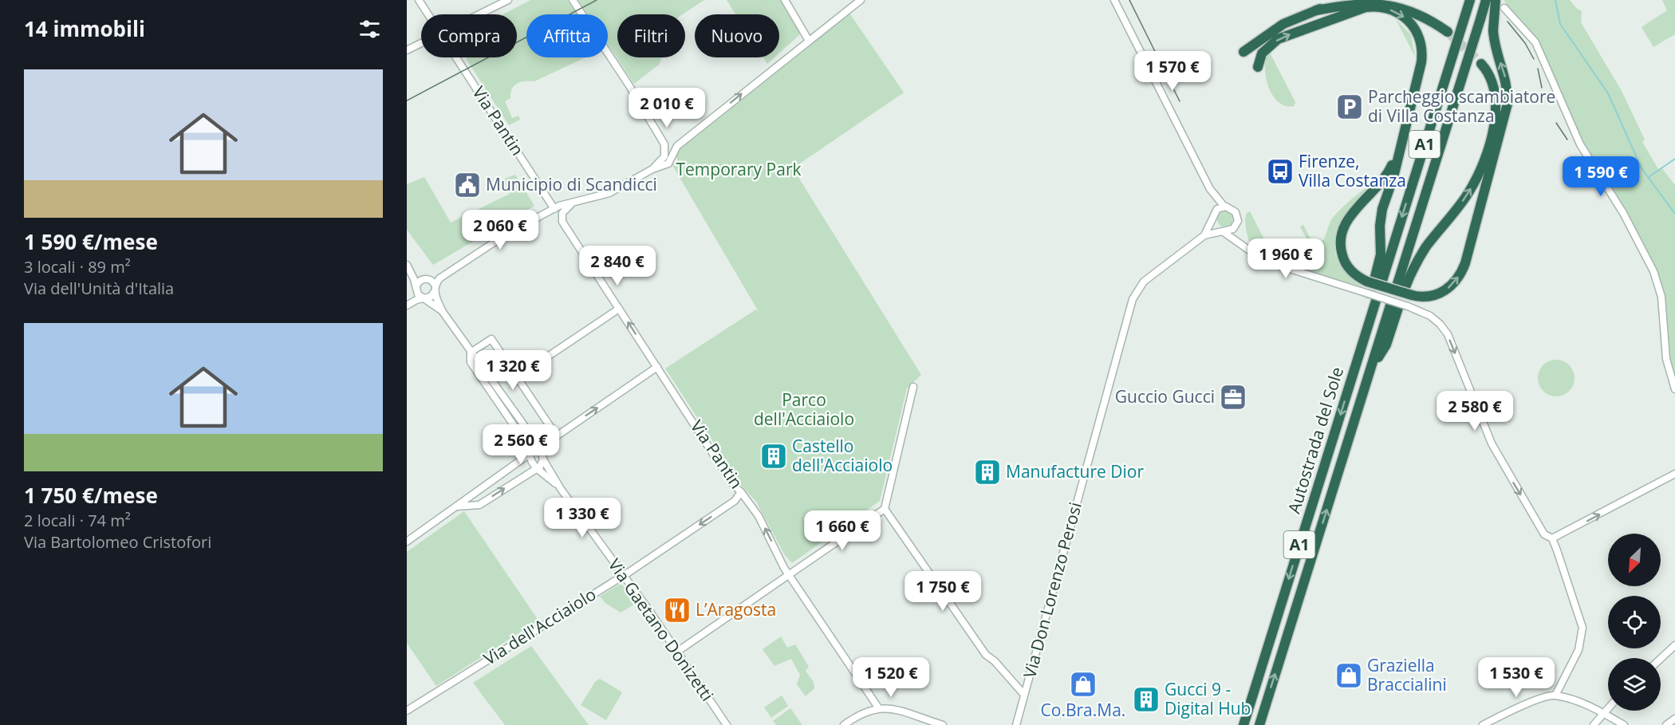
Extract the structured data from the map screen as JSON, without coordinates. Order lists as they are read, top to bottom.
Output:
{
  "streets": {
    "highway": ["A1", "Autostrada del Sole"],
    "street": [
      "Via Pantin",
      "Via Don Lorenzo Perosi",
      "Via dell'Acciaiolo",
      "Via Gaetano Donizetti"
    ]
  },
  "crossings": [
    ["Via Pantin", "Via dell'Acciaiolo"],
    ["Via dell'Acciaiolo", "Via Gaetano Donizetti"]
  ],
  "one_way": ["Via dell'Acciaiolo"],
  "parks": ["Temporary Park", "Parco dell'Acciaiolo"],
  "places": {
    "parking": ["Parcheggio scambiatore di Villa Costanza"],
    "bus stop": ["Firenze, Villa Costanza"],
    "public building": ["Municipio di Scandicci"],
    "office": ["Guccio Gucci"],
    "building": ["Castello dell'Acciaiolo", "Manufacture Dior", "Gucci 9 - Digital Hub"],
    "restaurant": ["L’Aragosta"],
    "shop": ["Graziella Braccialini", "Co.Bra.Ma."]
  },
  "north": "bottom left",
  "page": {
    "heading": "14 immobili",
    "chip": [
      "Compra",
      "Affitta",
      "Filtri",
      "Nuovo"
    ],
    "price": [
      "1 570 €",
      "2 010 €",
      "1 590 €",
      "2 060 €",
      "1 960 €",
      "2 840 €",
      "1 320 €",
      "2 580 €",
      "2 560 €",
      "1 330 €",
      "1 660 €",
      "1 750 €",
      "1 520 €",
      "1 530 €"
    ],
    "list": [
      {
        "name": "1 590 €/mese",
        "note": "3 locali · 89 m² · Via dell'Unità d'Italia"
      },
      {
        "name": "1 750 €/mese",
        "note": "2 locali · 74 m² · Via Bartolomeo Cristofori"
      }
    ]
  }
}
